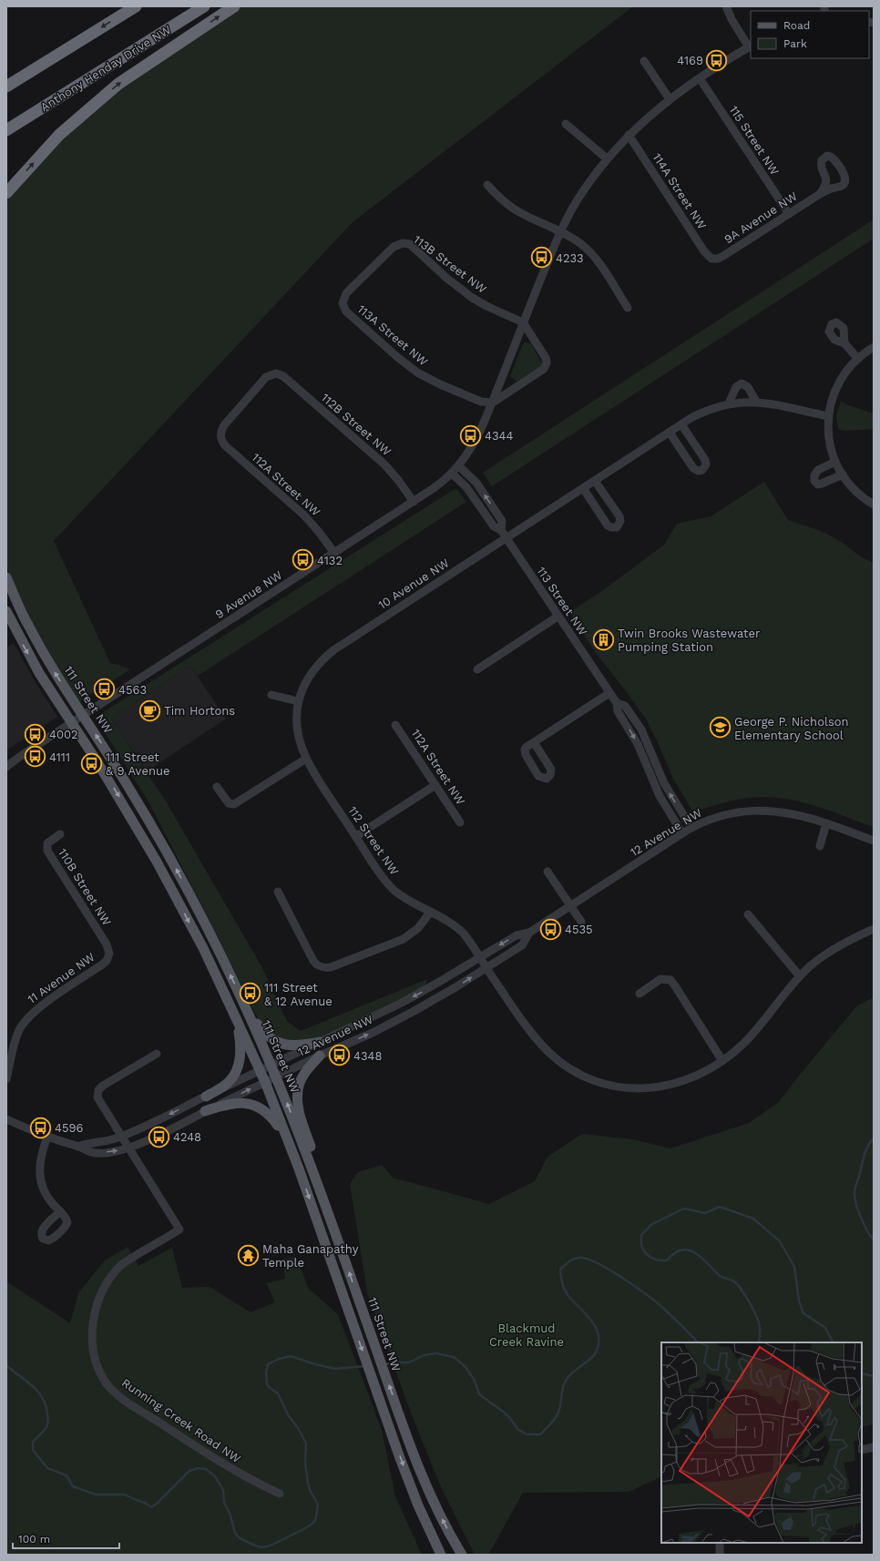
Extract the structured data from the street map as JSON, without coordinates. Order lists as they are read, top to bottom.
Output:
{
  "streets": {
    "highway": ["Anthony Henday Drive NW"],
    "main road": ["111 Street NW"],
    "street": [
      "115 Street NW",
      "114A Street NW",
      "9A Avenue NW",
      "113B Street NW",
      "113A Street NW",
      "112B Street NW",
      "112A Street NW",
      "10 Avenue NW",
      "9 Avenue NW",
      "113 Street NW",
      "12 Avenue NW",
      "112 Street NW",
      "110B Street NW",
      "11 Avenue NW",
      "Running Creek Road NW"
    ]
  },
  "crossings": [
    ["115 Street NW", "9A Avenue NW"],
    ["115 Street NW", "9 Avenue NW"],
    ["114A Street NW", "9A Avenue NW"],
    ["114A Street NW", "9 Avenue NW"],
    ["113B Street NW", "113A Street NW"],
    ["113B Street NW", "9 Avenue NW"],
    ["113A Street NW", "9 Avenue NW"],
    ["112B Street NW", "112A Street NW"],
    ["112B Street NW", "9 Avenue NW"],
    ["112A Street NW", "9 Avenue NW"],
    ["10 Avenue NW", "113 Street NW"],
    ["10 Avenue NW", "112 Street NW"],
    ["9 Avenue NW", "113 Street NW"],
    ["9 Avenue NW", "111 Street NW"],
    ["113 Street NW", "12 Avenue NW"],
    ["111 Street NW", "12 Avenue NW"],
    ["12 Avenue NW", "112 Street NW"],
    ["12 Avenue NW", "Running Creek Road NW"],
    ["110B Street NW", "11 Avenue NW"]
  ],
  "parks": ["Blackmud Creek Ravine"],
  "places": {
    "bus stop": [
      "4169",
      "4233",
      "4344",
      "4132",
      "4563",
      "4002",
      "4111",
      "111 Street & 9 Avenue",
      "4535",
      "111 Street & 12 Avenue",
      "4348",
      "4596",
      "4248"
    ],
    "building": ["Twin Brooks Wastewater Pumping Station"],
    "cafe": ["Tim Hortons"],
    "school or university": ["George P. Nicholson Elementary School"],
    "temple": ["Maha Ganapathy Temple"]
  },
  "legend": ["Road", "Park"],
  "scale_bar": "100 m"
}
